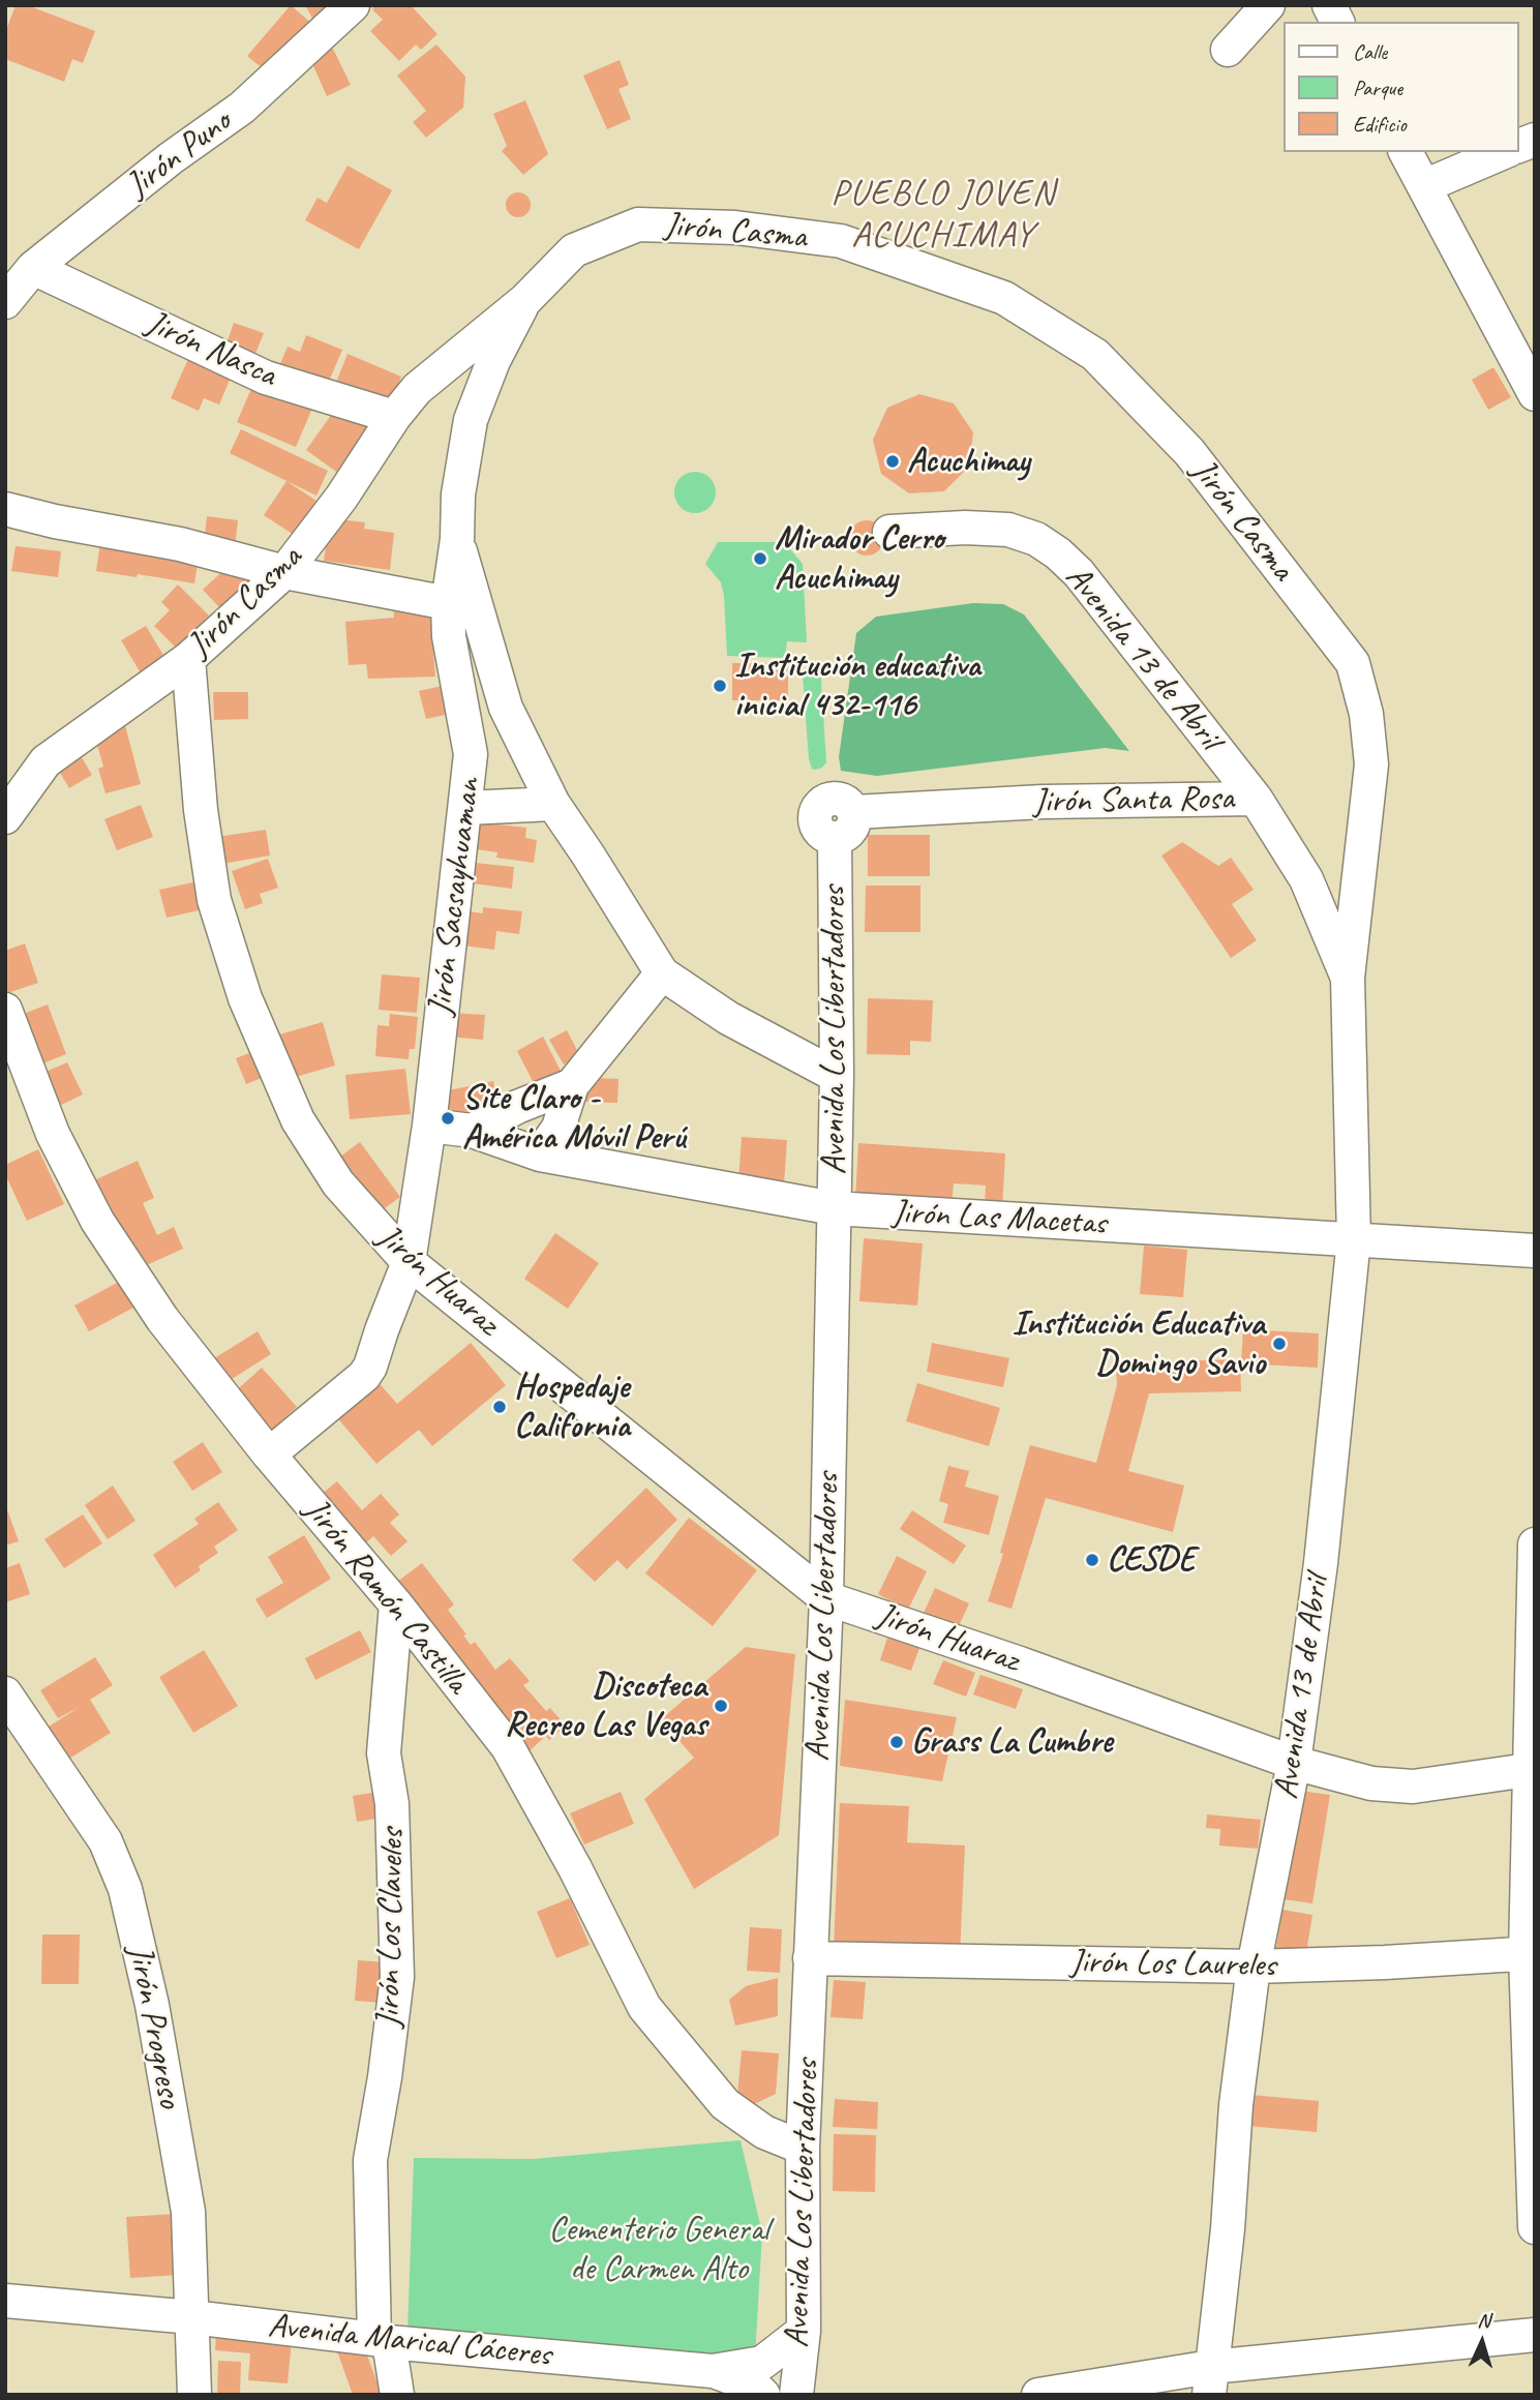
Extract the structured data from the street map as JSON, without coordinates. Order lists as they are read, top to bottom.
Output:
{
  "streets": {
    "street": [
      "Jirón Puno",
      "Jirón Casma",
      "Jirón Nasca",
      "Avenida 13 de Abril",
      "Jirón Santa Rosa",
      "Jirón Sacsayhuaman",
      "Avenida Los Libertadores",
      "Jirón Las Macetas",
      "Jirón Huaraz",
      "Jirón Ramón Castilla",
      "Jirón Los Claveles",
      "Jirón Los Laureles",
      "Jirón Progreso",
      "Avenida Marical Cáceres"
    ]
  },
  "crossings": [
    ["Jirón Puno", "Jirón Nasca"],
    ["Jirón Casma", "Jirón Nasca"],
    ["Jirón Casma", "Avenida 13 de Abril"],
    ["Jirón Casma", "Jirón Santa Rosa"],
    ["Jirón Casma", "Jirón Sacsayhuaman"],
    ["Jirón Casma", "Jirón Huaraz"],
    ["Avenida 13 de Abril", "Jirón Santa Rosa"],
    ["Avenida 13 de Abril", "Jirón Las Macetas"],
    ["Avenida 13 de Abril", "Jirón Huaraz"],
    ["Avenida 13 de Abril", "Jirón Los Laureles"],
    ["Jirón Santa Rosa", "Avenida Los Libertadores"],
    ["Jirón Sacsayhuaman", "Jirón Las Macetas"],
    ["Jirón Sacsayhuaman", "Jirón Huaraz"],
    ["Jirón Sacsayhuaman", "Jirón Ramón Castilla"],
    ["Avenida Los Libertadores", "Jirón Las Macetas"],
    ["Avenida Los Libertadores", "Jirón Huaraz"],
    ["Avenida Los Libertadores", "Jirón Ramón Castilla"],
    ["Avenida Los Libertadores", "Jirón Los Laureles"],
    ["Avenida Los Libertadores", "Avenida Marical Cáceres"],
    ["Jirón Ramón Castilla", "Jirón Los Claveles"],
    ["Jirón Los Claveles", "Avenida Marical Cáceres"],
    ["Jirón Progreso", "Avenida Marical Cáceres"]
  ],
  "districts": ["PUEBLO JOVEN ACUCHIMAY"],
  "parks": ["Cementerio General de Carmen Alto"],
  "places": [
    "Acuchimay",
    "Mirador Cerro Acuchimay",
    "Institución educativa inicial 432-116",
    "Site Claro - América Móvil Perú",
    "Institución Educativa Domingo Savio",
    "Hospedaje California",
    "CESDE",
    "Discoteca Recreo Las Vegas",
    "Grass La Cumbre"
  ],
  "legend": ["Calle", "Parque", "Edificio"],
  "north": "top"
}
